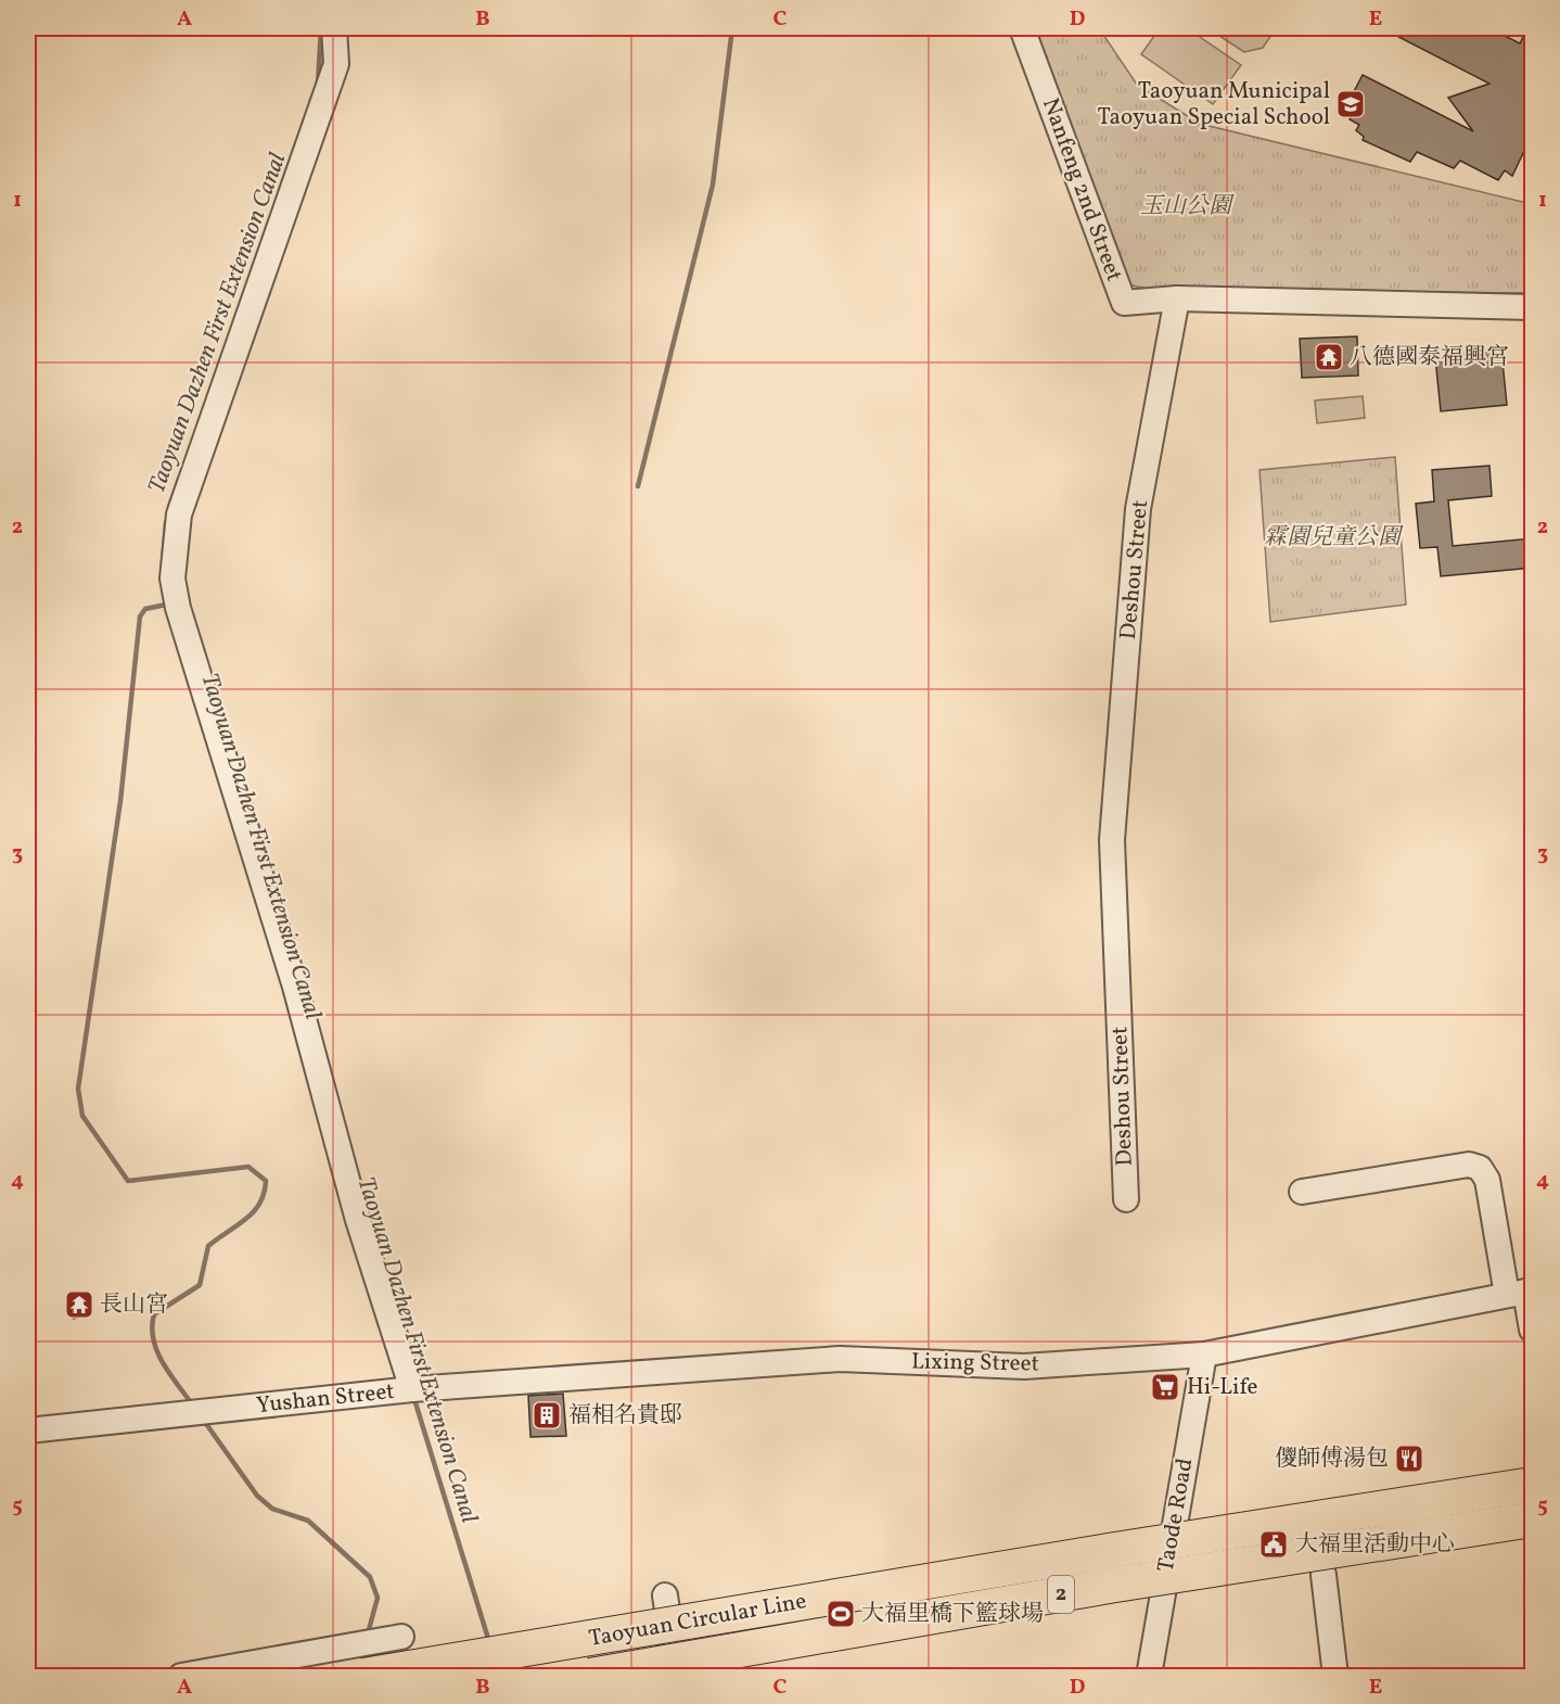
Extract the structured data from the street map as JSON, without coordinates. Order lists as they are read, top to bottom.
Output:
{
  "streets": {
    "highway": ["2", "Taoyuan Circular Line"],
    "street": [
      "Nanfeng 2nd Street",
      "Deshou Street",
      "Lixing Street",
      "Yushan Street",
      "Taode Road"
    ]
  },
  "crossings": [
    ["Nanfeng 2nd Street", "Deshou Street"],
    ["Lixing Street", "Yushan Street"],
    ["Lixing Street", "Taode Road"]
  ],
  "water": ["Taoyuan Dazhen First Extension Canal"],
  "parks": ["玉山公園", "霖園兒童公園"],
  "places": {
    "school or university": ["Taoyuan Municipal Taoyuan Special School"],
    "temple": ["八德國泰福興宮", "長山宮"],
    "supermarket": ["Hi-Life"],
    "building": ["福相名貴邸"],
    "restaurant": ["儍師傅湯包"],
    "public building": ["大福里活動中心"],
    "sports": ["大福里橋下籃球場"]
  },
  "grid": {
    "columns": [
      "A",
      "B",
      "C",
      "D",
      "E"
    ],
    "rows": [
      "1",
      "2",
      "3",
      "4",
      "5"
    ]
  }
}
